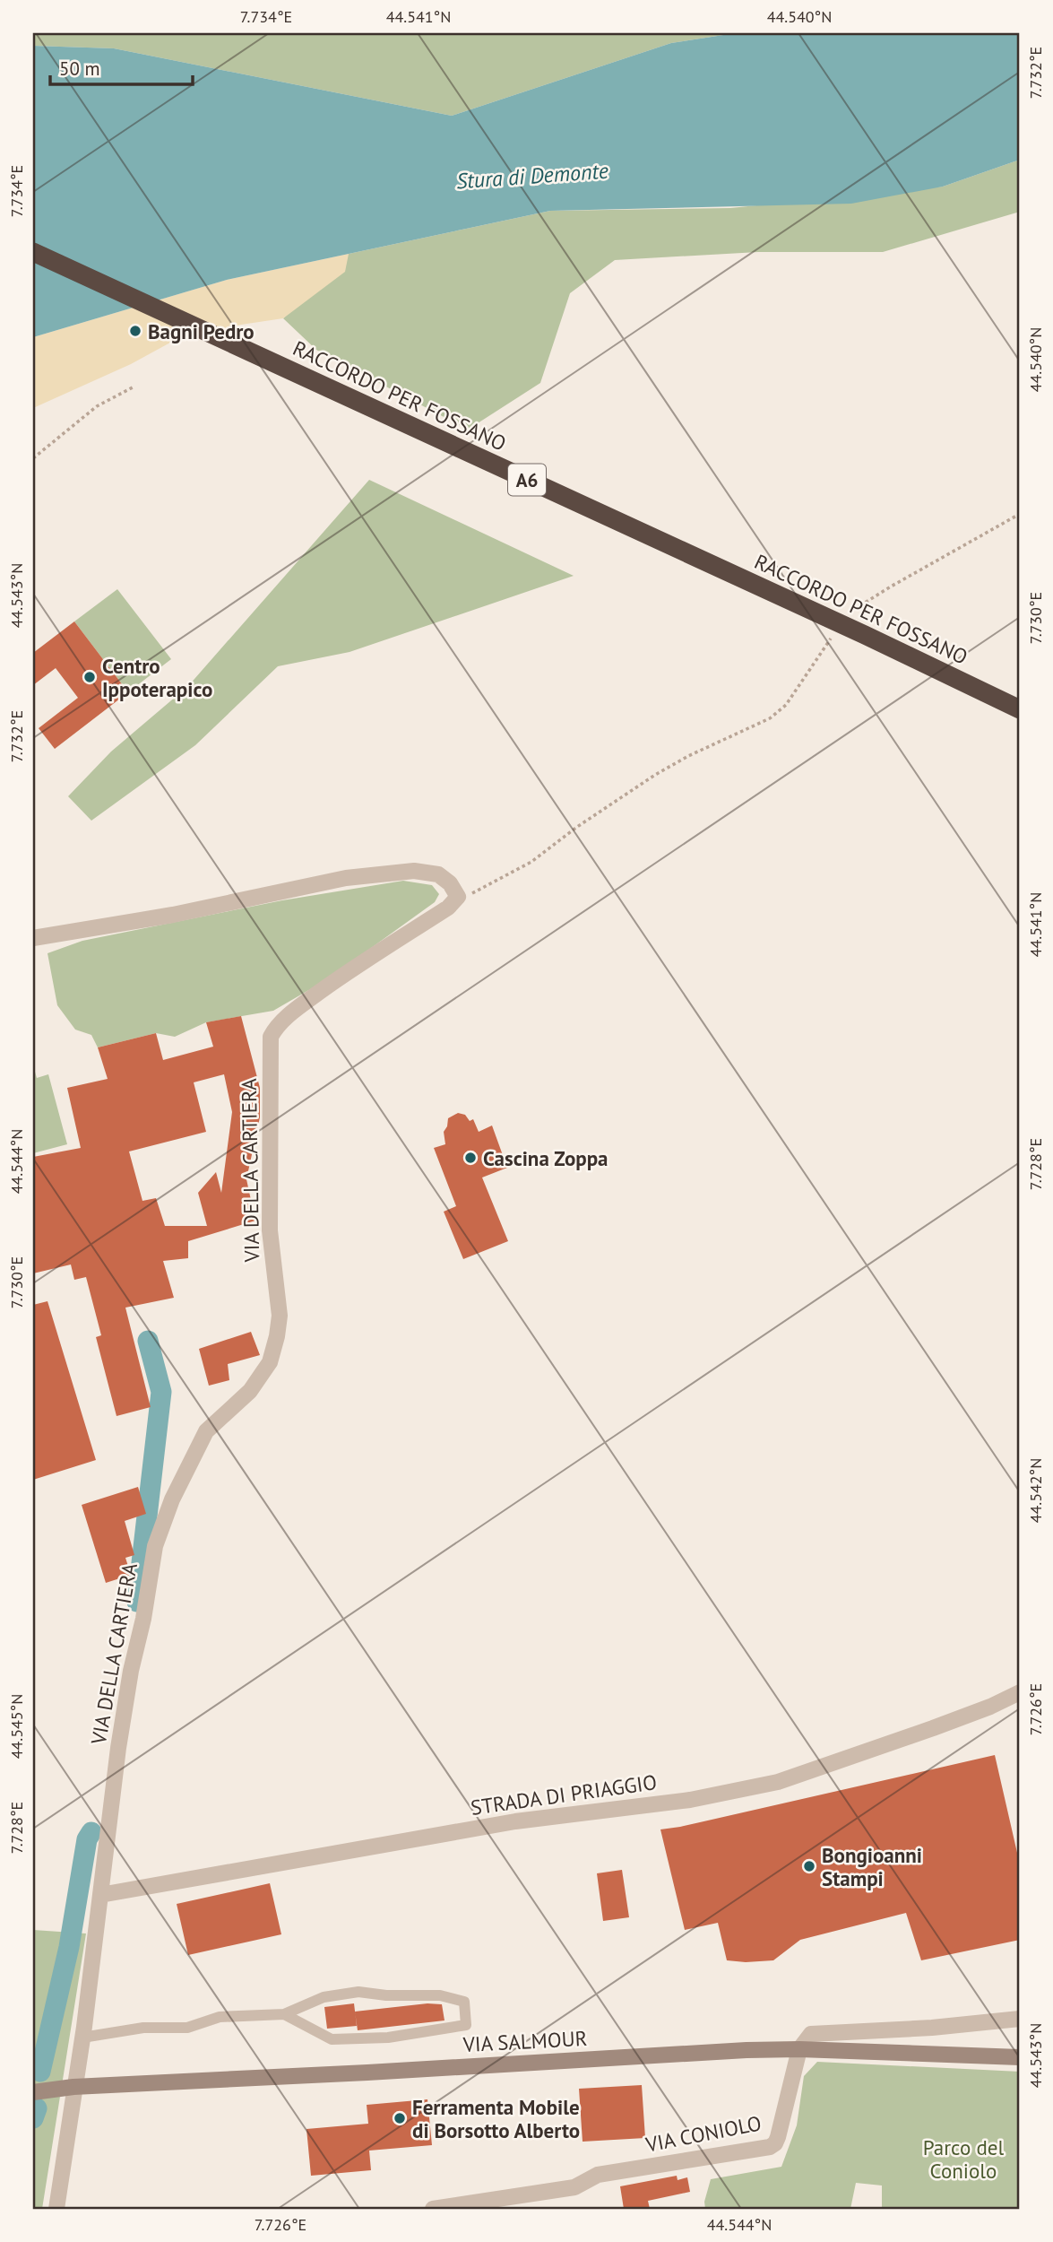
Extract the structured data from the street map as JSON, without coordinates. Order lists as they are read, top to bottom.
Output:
{
  "streets": {
    "highway": ["RACCORDO PER FOSSANO", "A6"],
    "main road": ["VIA SALMOUR"],
    "street": ["VIA DELLA CARTIERA", "STRADA DI PRIAGGIO", "VIA CONIOLO"]
  },
  "crossings": [
    ["VIA DELLA CARTIERA", "STRADA DI PRIAGGIO"],
    ["VIA DELLA CARTIERA", "VIA SALMOUR"],
    ["VIA SALMOUR", "VIA CONIOLO"]
  ],
  "water": ["Stura di Demonte"],
  "parks": ["Parco del Coniolo"],
  "places": [
    "Bagni Pedro",
    "Centro Ippoterapico",
    "Cascina Zoppa",
    "Bongioanni Stampi",
    "Ferramenta Mobile di Borsotto Alberto"
  ],
  "scale_bar": "50 m",
  "coordinates": [
    "7.734°E",
    "44.541°N",
    "44.540°N",
    "7.732°E",
    "44.543°N",
    "7.730°E",
    "44.544°N",
    "7.728°E",
    "44.542°N",
    "7.726°E",
    "44.545°N"
  ]
}
